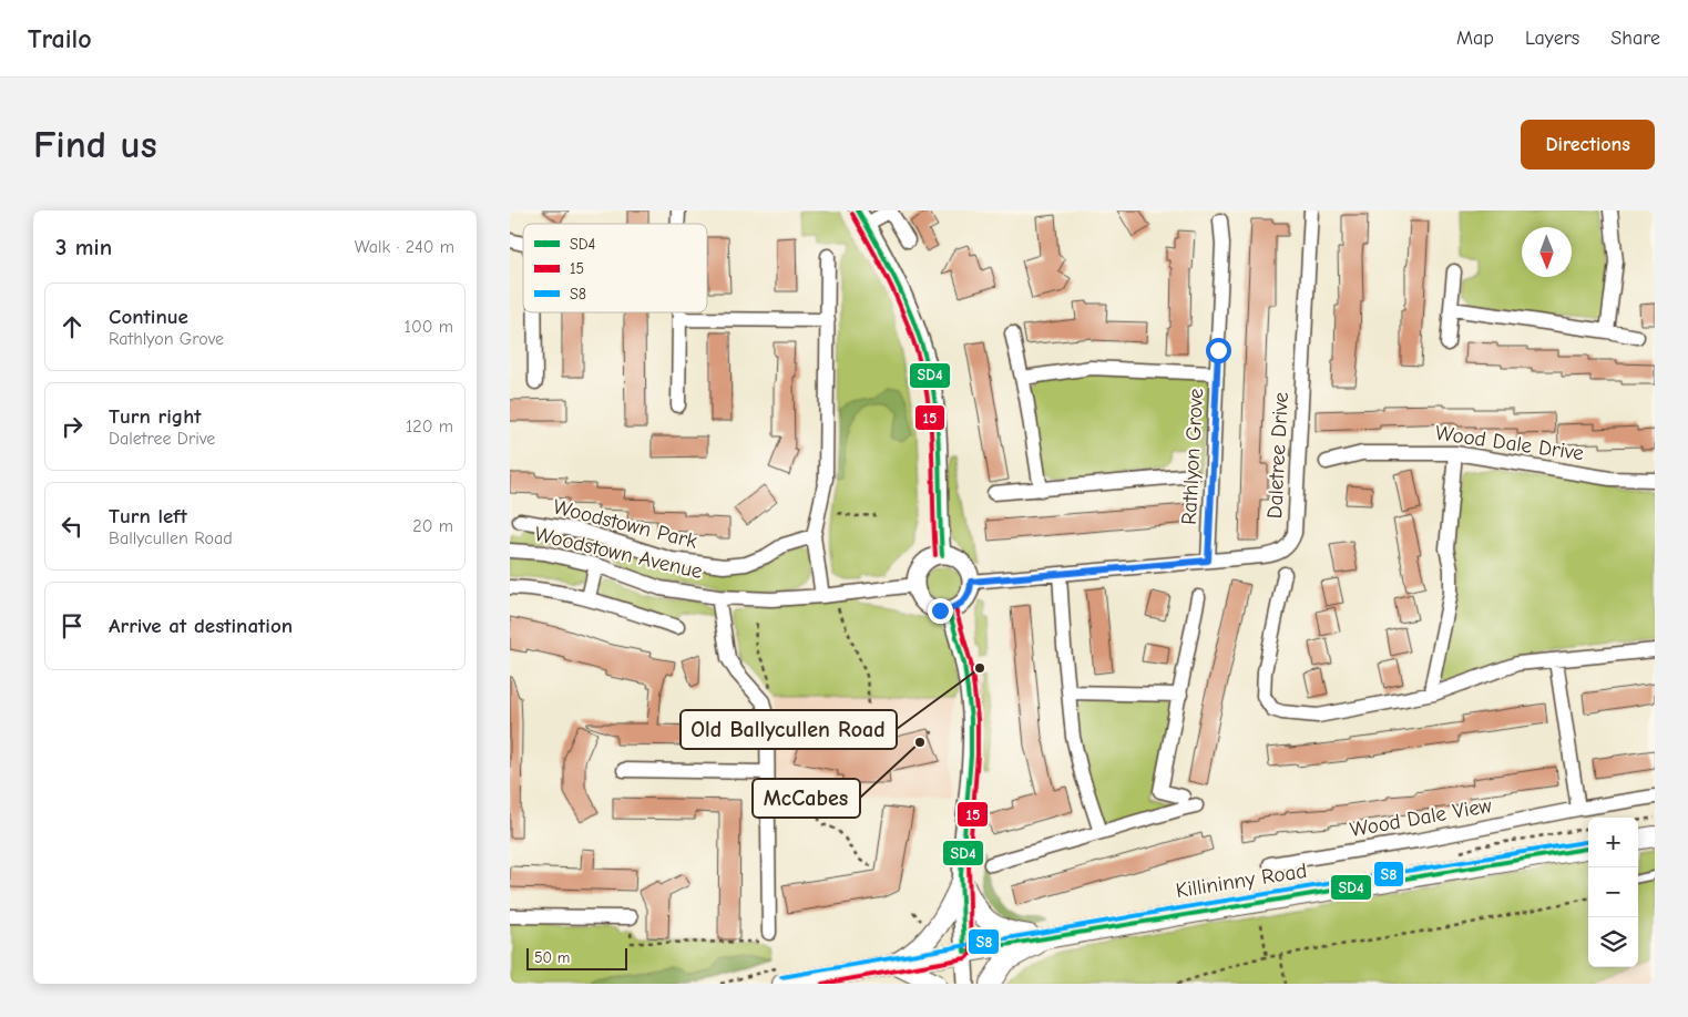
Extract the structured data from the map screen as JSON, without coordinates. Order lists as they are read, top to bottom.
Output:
{
  "streets": {
    "main road": ["Killininny Road"],
    "street": [
      "Wood Dale Drive",
      "Daletree Drive",
      "Rathlyon Grove",
      "Woodstown Park",
      "Woodstown Avenue",
      "Wood Dale View"
    ]
  },
  "crossings": [
    ["Daletree Drive", "Rathlyon Grove"],
    ["Daletree Drive", "Woodstown Avenue"]
  ],
  "places": ["Old Ballycullen Road", "McCabes"],
  "lines": ["transit line SD4", "transit line 15", "transit line S8"],
  "legend": ["SD4", "15", "S8"],
  "scale_bar": "50 m",
  "north": "bottom",
  "page": {
    "header": "Trailo",
    "nav": ["Map", "Layers", "Share"],
    "buttons": "Directions",
    "title": "Find us",
    "heading": ["3 min", "Walk · 240 m"],
    "list": [
      ["Continue", "Rathlyon Grove", "100 m"],
      ["Turn right", "Daletree Drive", "120 m"],
      ["Turn left", "Ballycullen Road", "20 m"],
      "Arrive at destination"
    ],
    "map_buttons": ["+", "−"],
    "scale": "50 m"
  }
}
